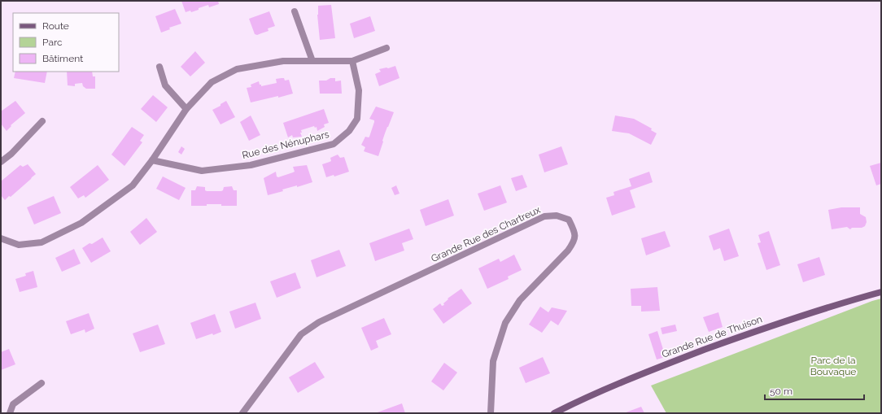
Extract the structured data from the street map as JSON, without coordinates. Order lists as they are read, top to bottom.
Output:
{
  "streets": {
    "street": ["Rue des Nénuphars", "Grande Rue des Chartreux", "Grande Rue de Thuison"]
  },
  "parks": ["Parc de la Bouvaque"],
  "legend": ["Route", "Parc", "Bâtiment"],
  "scale_bar": "50 m"
}
